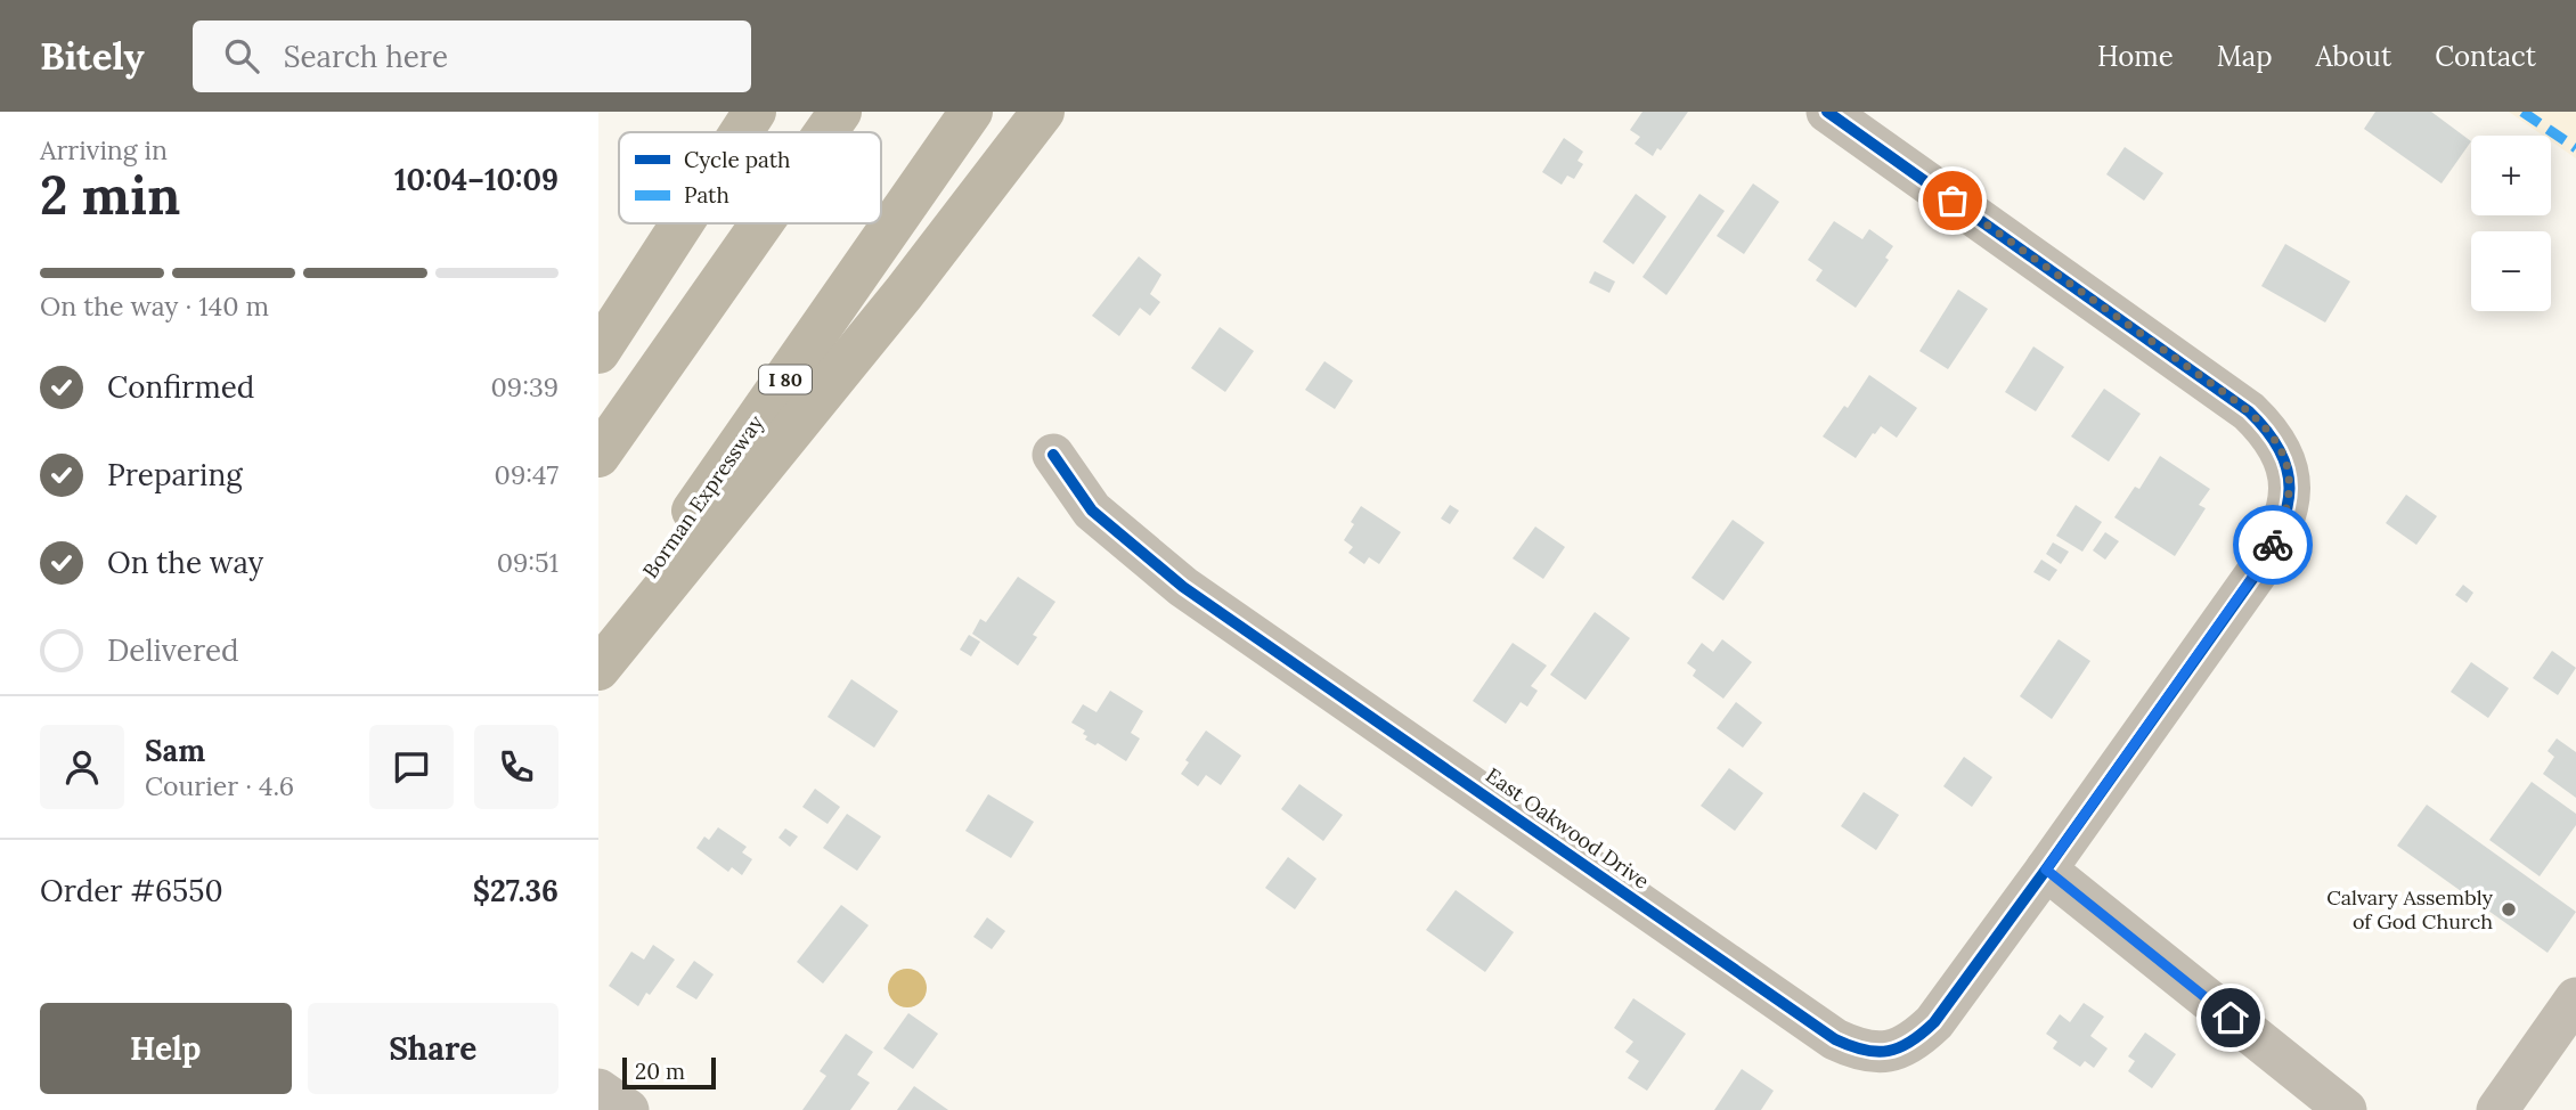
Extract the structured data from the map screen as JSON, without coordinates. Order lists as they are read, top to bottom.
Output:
{
  "streets": {
    "highway": ["I 80", "Borman Expressway"],
    "street": ["East Oakwood Drive"]
  },
  "places": ["Calvary Assembly of God Church"],
  "legend": ["Cycle path", "Path"],
  "scale_bar": "20 m",
  "page": {
    "header": "Bitely",
    "search": "Search here",
    "nav": [
      "Home",
      "Map",
      "About",
      "Contact"
    ],
    "heading": ["2 min", "Arriving in", "10:04–10:09"],
    "panel": [
      "Sam",
      "Courier · 4.6",
      "Order #6550",
      "$27.36"
    ],
    "map_buttons": ["+", "−"],
    "bar": "On the way · 140 m",
    "list": [
      ["Confirmed", "09:39"],
      ["Preparing", "09:47"],
      ["On the way", "09:51"],
      "Delivered"
    ],
    "buttons": ["Help", "Share"],
    "scale": "20 m"
  }
}
